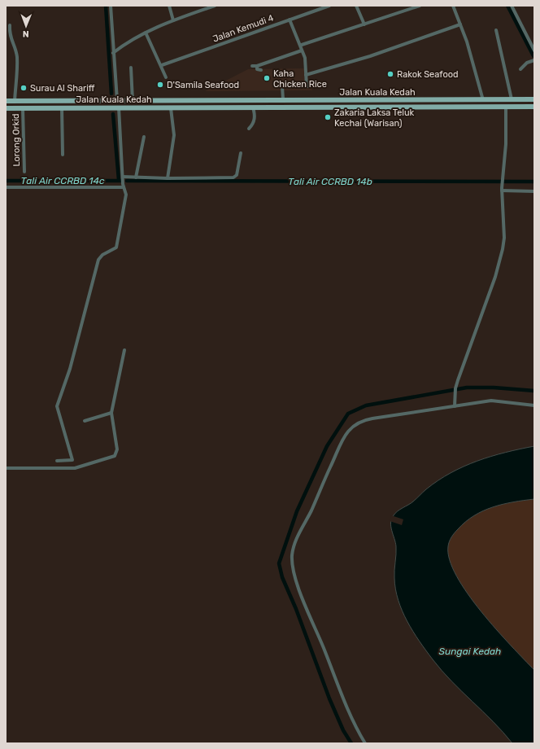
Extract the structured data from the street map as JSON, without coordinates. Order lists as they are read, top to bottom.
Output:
{
  "streets": {
    "main road": ["Jalan Kuala Kedah"],
    "street": ["Jalan Kemudi 4", "Lorong Orkid"]
  },
  "crossings": [
    ["Jalan Kuala Kedah", "Lorong Orkid"]
  ],
  "water": ["Tali Air CCRBD 14c", "Tali Air CCRBD 14b", "Sungai Kedah"],
  "places": [
    "Rakok Seafood",
    "Kaha Chicken Rice",
    "D'Samila Seafood",
    "Surau Al Shariff",
    "Zakaria Laksa Teluk Kechai (Warisan)"
  ],
  "north": "bottom"
}
